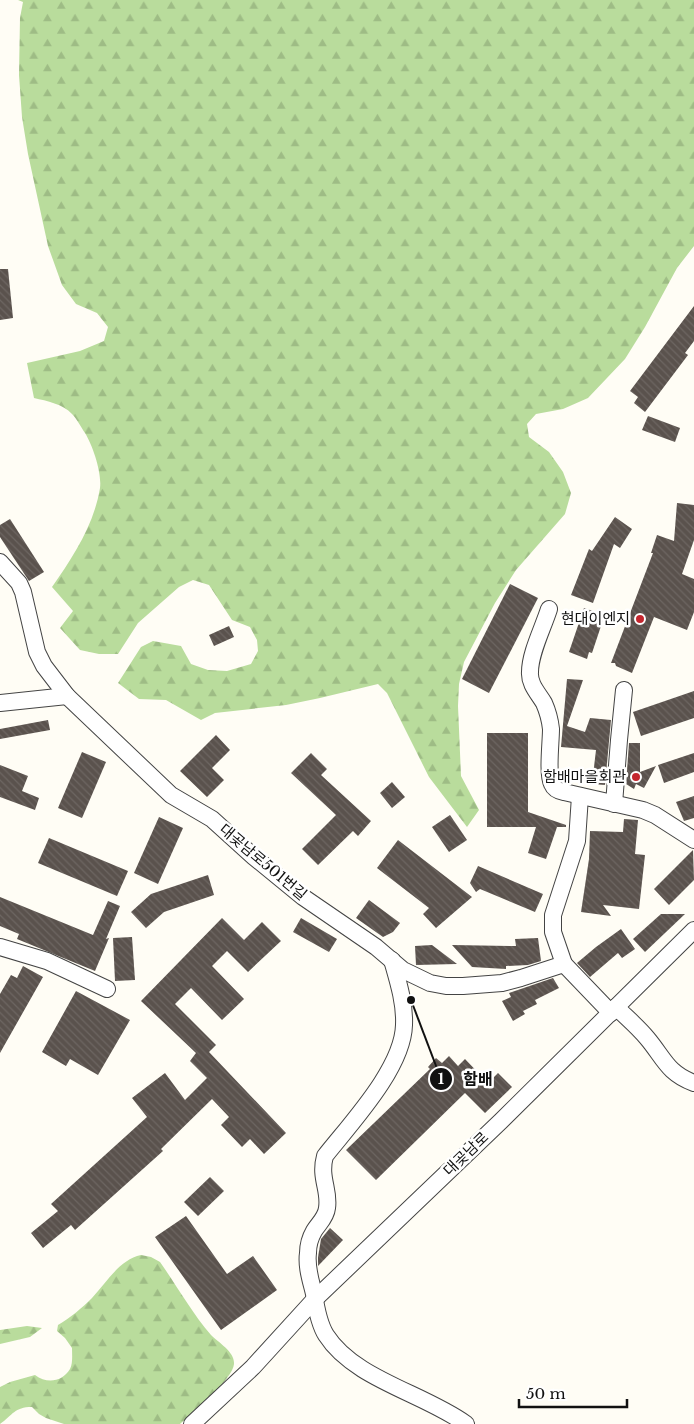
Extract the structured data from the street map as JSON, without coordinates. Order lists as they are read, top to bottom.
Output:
{
  "streets": {
    "street": ["대곶남로501번길", "대곶남로"]
  },
  "places": ["현대이엔지", "함배마을회관", "함배"],
  "scale_bar": "50 m"
}
